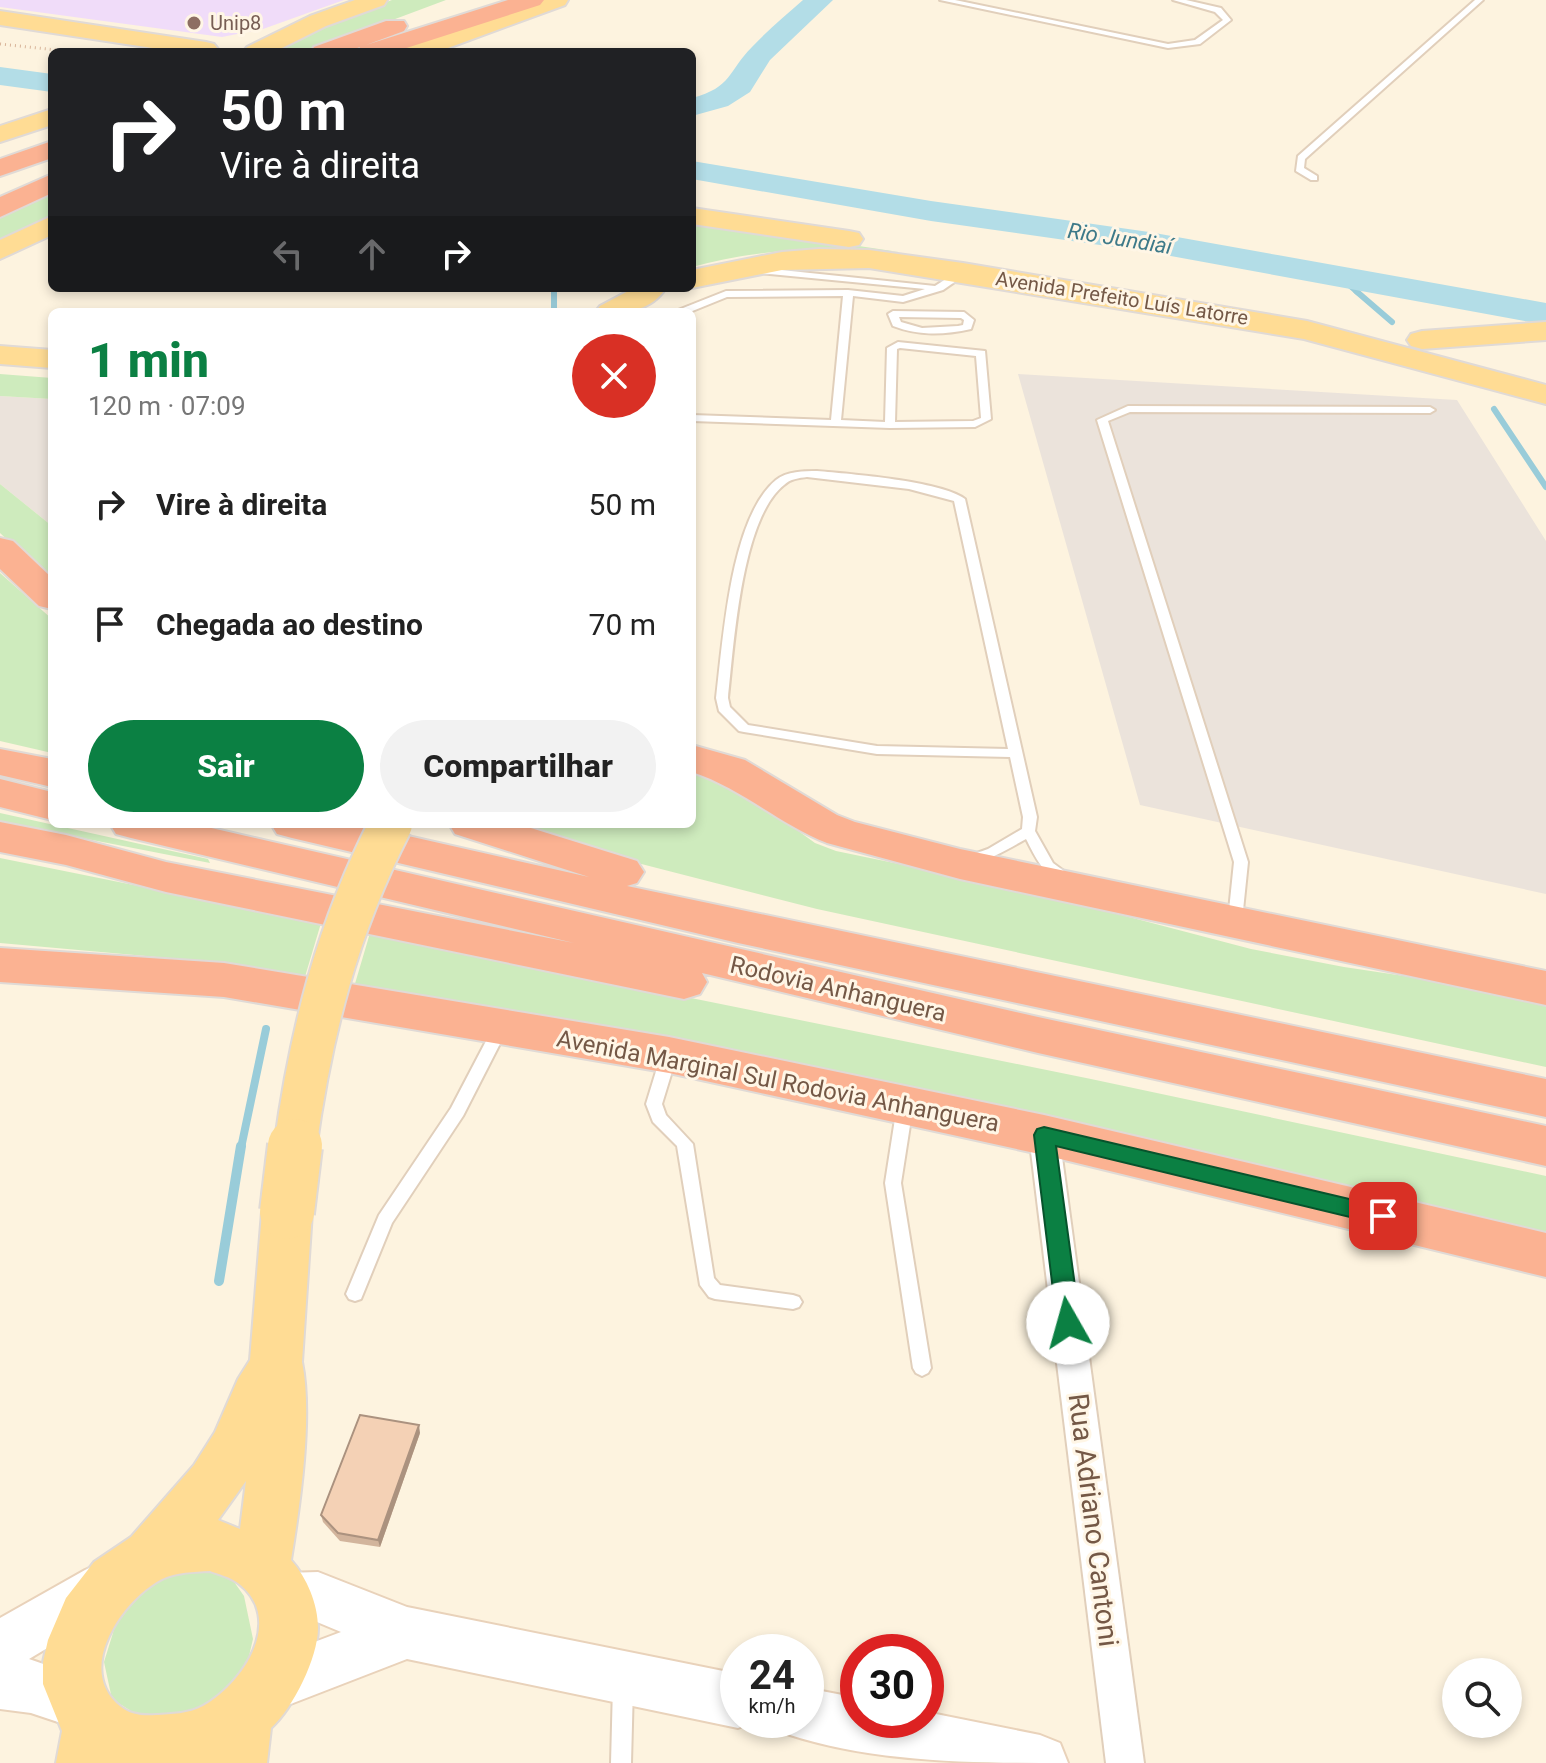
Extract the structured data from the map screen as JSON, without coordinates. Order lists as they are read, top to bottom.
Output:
{
  "streets": {
    "highway": ["Rodovia Anhanguera", "Avenida Marginal Sul Rodovia Anhanguera"],
    "main road": ["Avenida Prefeito Luís Latorre"],
    "street": ["Rua Adriano Cantoni"]
  },
  "crossings": [
    ["Avenida Marginal Sul Rodovia Anhanguera", "Rua Adriano Cantoni"]
  ],
  "water": ["Rio Jundiaí"],
  "places": ["Unip8"],
  "page": {
    "turn": ["50 m", "Vire à direita"],
    "heading": ["1 min", "120 m · 07:09"],
    "list": [
      {
        "name": "Vire à direita",
        "value": "50 m"
      },
      {
        "name": "Chegada ao destino",
        "value": "70 m"
      }
    ],
    "buttons": ["Sair", "Compartilhar"],
    "speed": "24 km/h",
    "limit": "30"
  }
}
